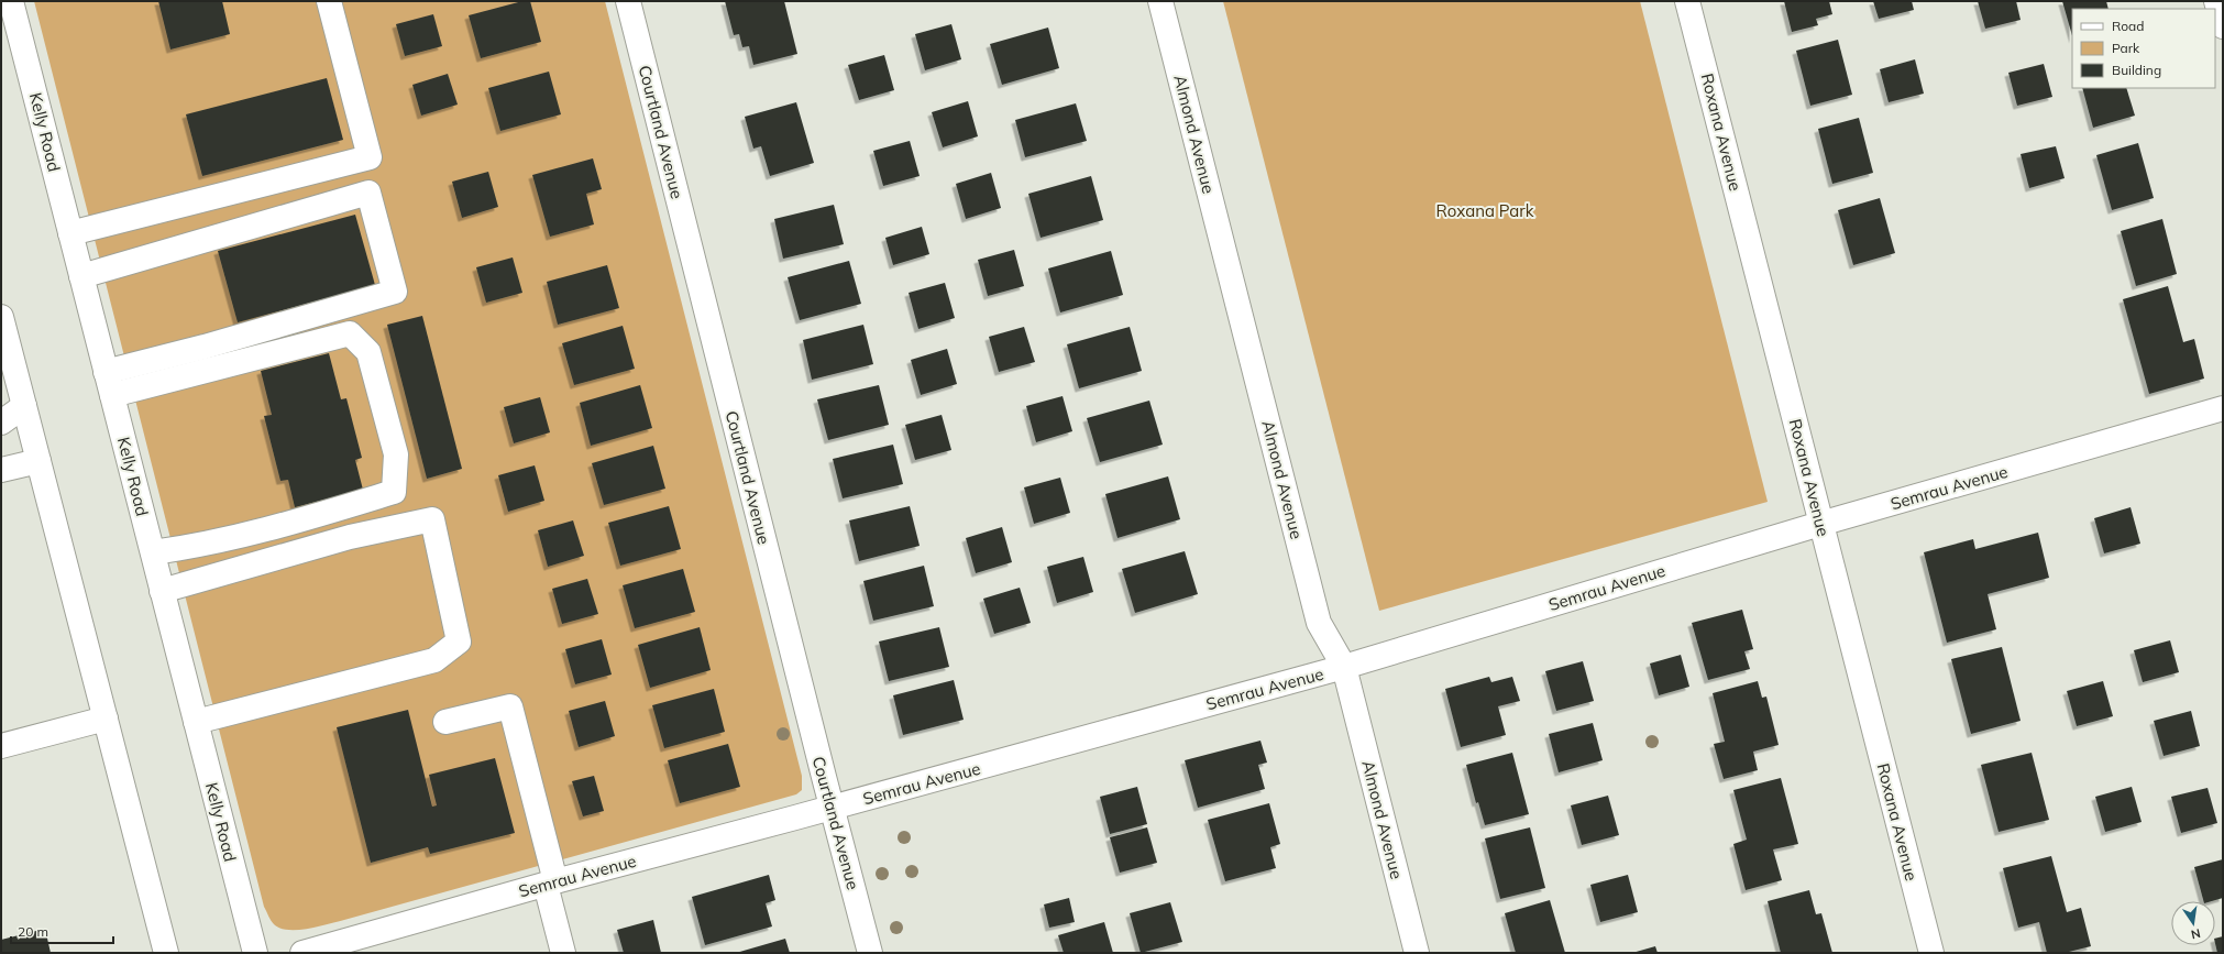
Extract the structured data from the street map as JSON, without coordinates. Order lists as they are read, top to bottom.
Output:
{
  "streets": {
    "street": [
      "Kelly Road",
      "Courtland Avenue",
      "Roxana Avenue",
      "Almond Avenue",
      "Semrau Avenue"
    ]
  },
  "crossings": [
    ["Courtland Avenue", "Semrau Avenue"],
    ["Roxana Avenue", "Semrau Avenue"],
    ["Almond Avenue", "Semrau Avenue"]
  ],
  "parks": ["Roxana Park"],
  "legend": ["Road", "Park", "Building"],
  "scale_bar": "20 m",
  "north": "bottom"
}
